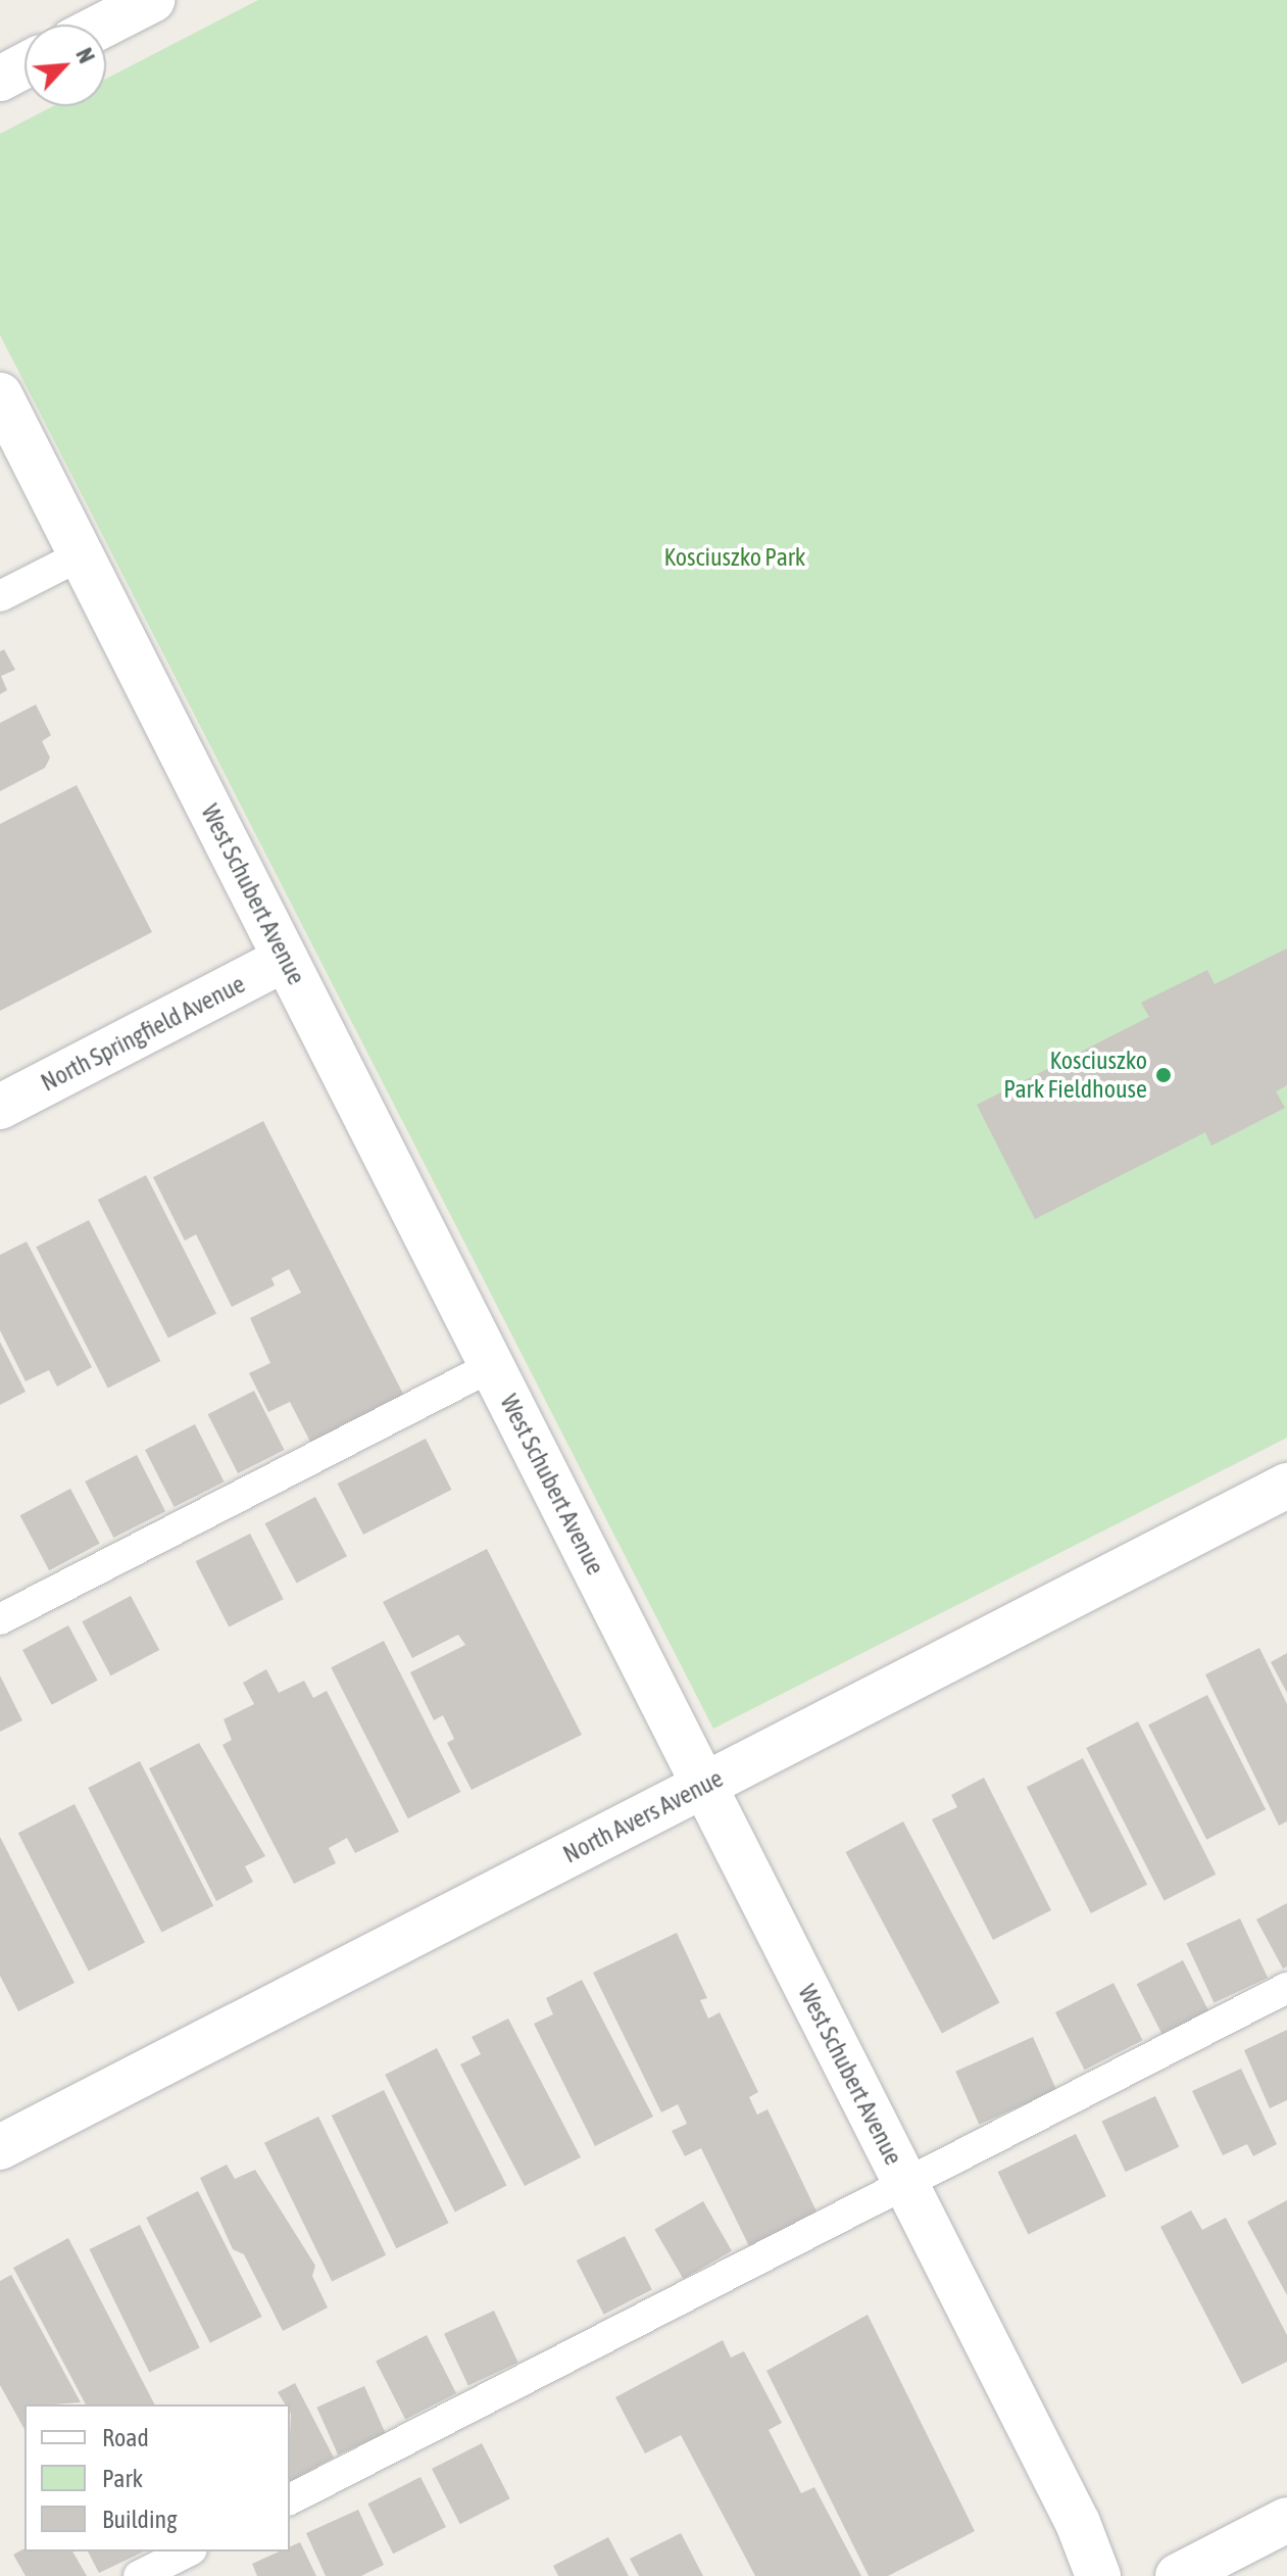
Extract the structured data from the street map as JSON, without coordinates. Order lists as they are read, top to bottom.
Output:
{
  "streets": {
    "street": ["West Schubert Avenue", "North Springfield Avenue", "North Avers Avenue"]
  },
  "crossings": [
    ["West Schubert Avenue", "North Springfield Avenue"],
    ["West Schubert Avenue", "North Avers Avenue"]
  ],
  "parks": ["Kosciuszko Park"],
  "places": ["Kosciuszko Park Fieldhouse"],
  "legend": ["Road", "Park", "Building"],
  "north": "top right"
}
